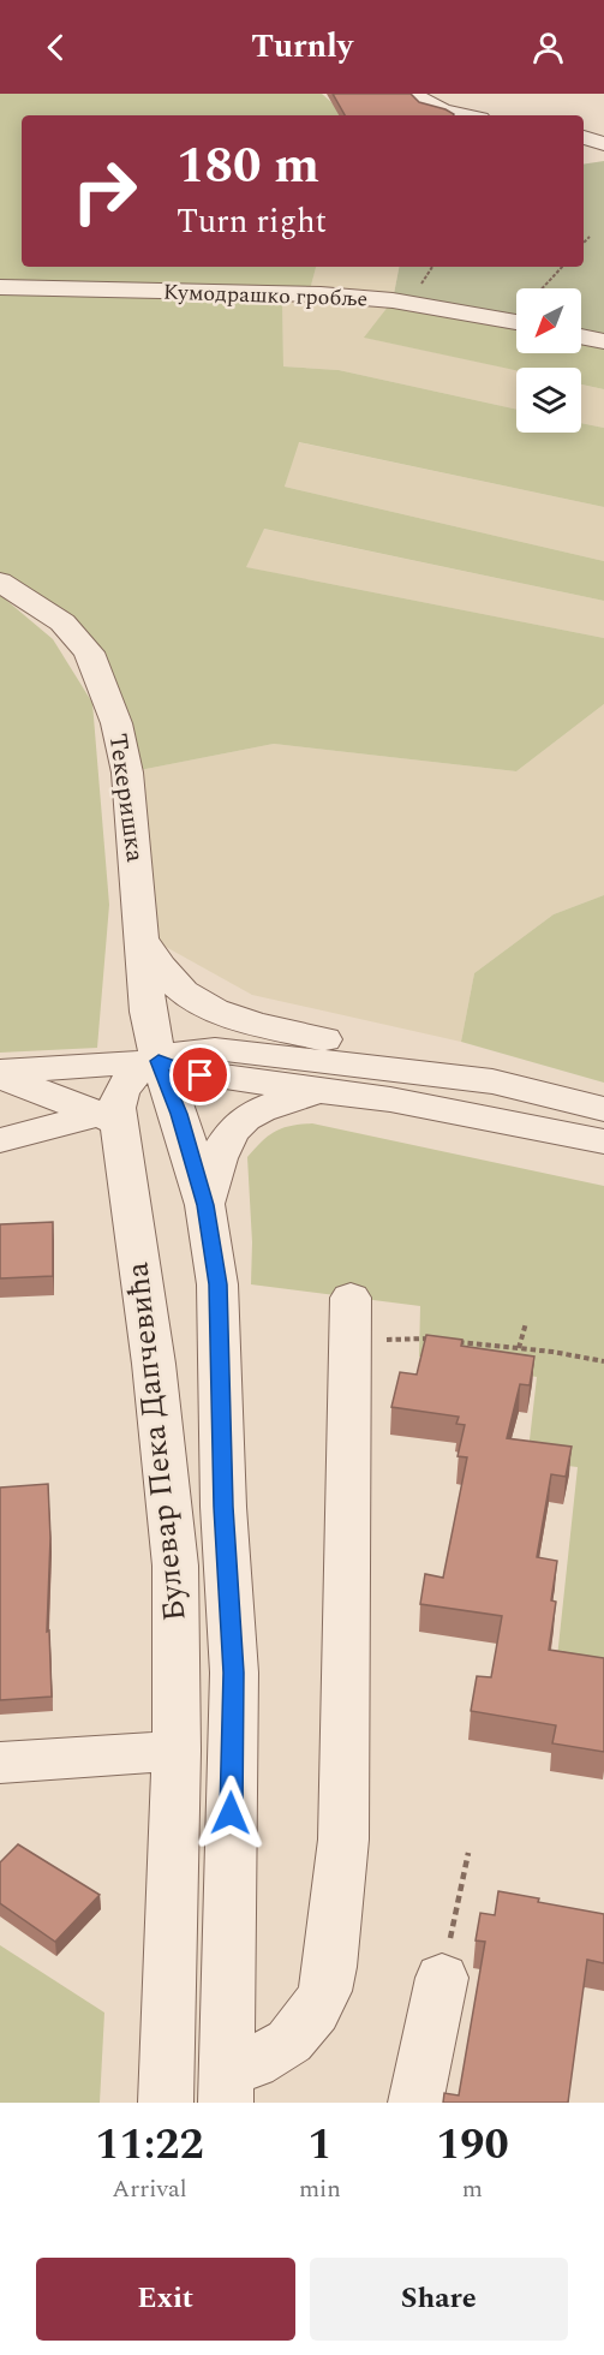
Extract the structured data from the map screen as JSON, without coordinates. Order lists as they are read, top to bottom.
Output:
{
  "streets": {
    "street": ["Кумодрашко гробље", "Текеришка", "Булевар Пека Дапчевића"]
  },
  "crossings": [
    ["Текеришка", "Булевар Пека Дапчевића"]
  ],
  "north": "bottom left",
  "page": {
    "header": "Turnly",
    "turn": ["180 m", "Turn right"],
    "eta": [
      "11:22",
      "Arrival",
      "1",
      "min",
      "190",
      "m"
    ],
    "buttons": ["Exit", "Share"]
  }
}
